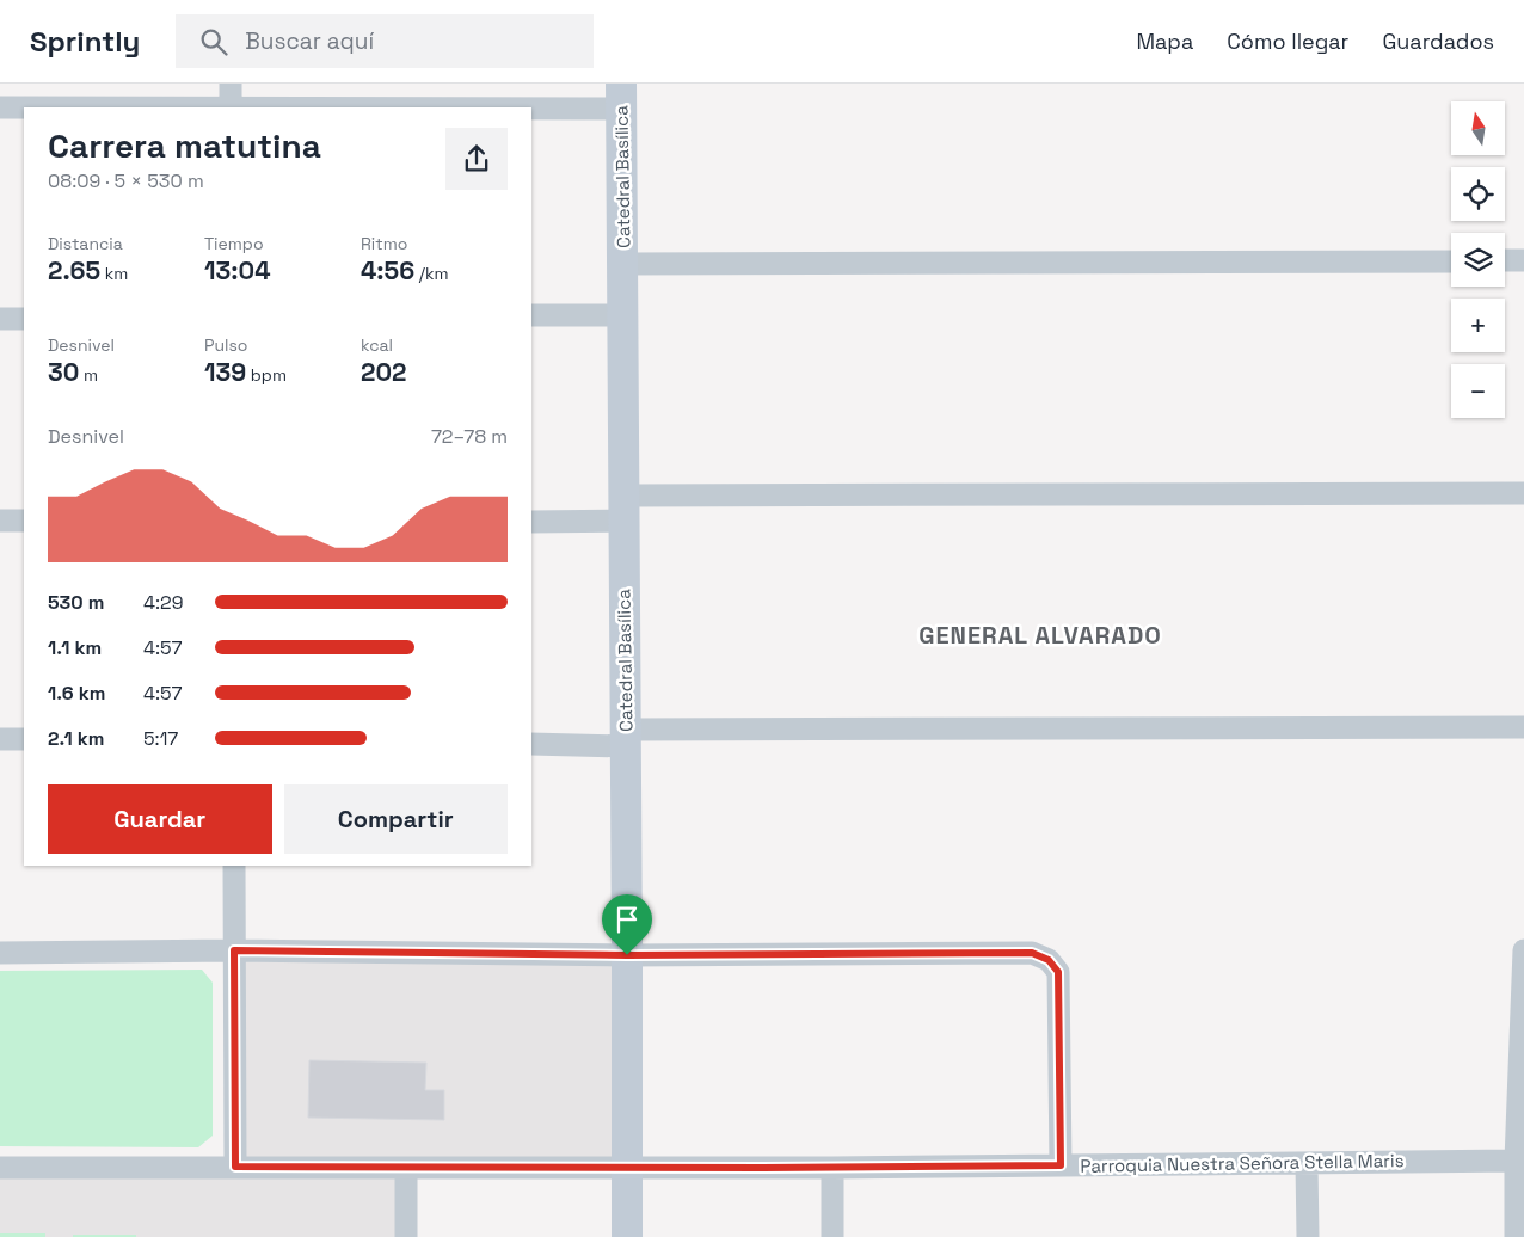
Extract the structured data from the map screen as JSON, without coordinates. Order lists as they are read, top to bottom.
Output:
{
  "streets": {
    "main road": ["Catedral Basílica"],
    "street": ["Parroquia Nuestra Señora Stella Maris"]
  },
  "crossings": [
    ["Catedral Basílica", "Parroquia Nuestra Señora Stella Maris"]
  ],
  "districts": ["GENERAL ALVARADO"],
  "north": "top",
  "page": {
    "header": "Sprintly",
    "search": "Buscar aquí",
    "nav": ["Mapa", "Cómo llegar", "Guardados"],
    "map_buttons": ["+", "−"],
    "heading": ["Carrera matutina", "08:09 · 5 × 530 m"],
    "stats": [
      ["Distancia", "2.65 km"],
      ["Tiempo", "13:04"],
      ["Ritmo", "4:56 /km"],
      ["Desnivel", "30 m"],
      ["Pulso", "139 bpm"],
      ["kcal", "202"]
    ],
    "chart": ["Desnivel", "72–78 m"],
    "list": [
      {
        "name": "530 m",
        "note": "4:29"
      },
      {
        "name": "1.1 km",
        "note": "4:57"
      },
      {
        "name": "1.6 km",
        "note": "4:57"
      },
      {
        "name": "2.1 km",
        "note": "5:17"
      }
    ],
    "buttons": ["Guardar", "Compartir"]
  }
}
